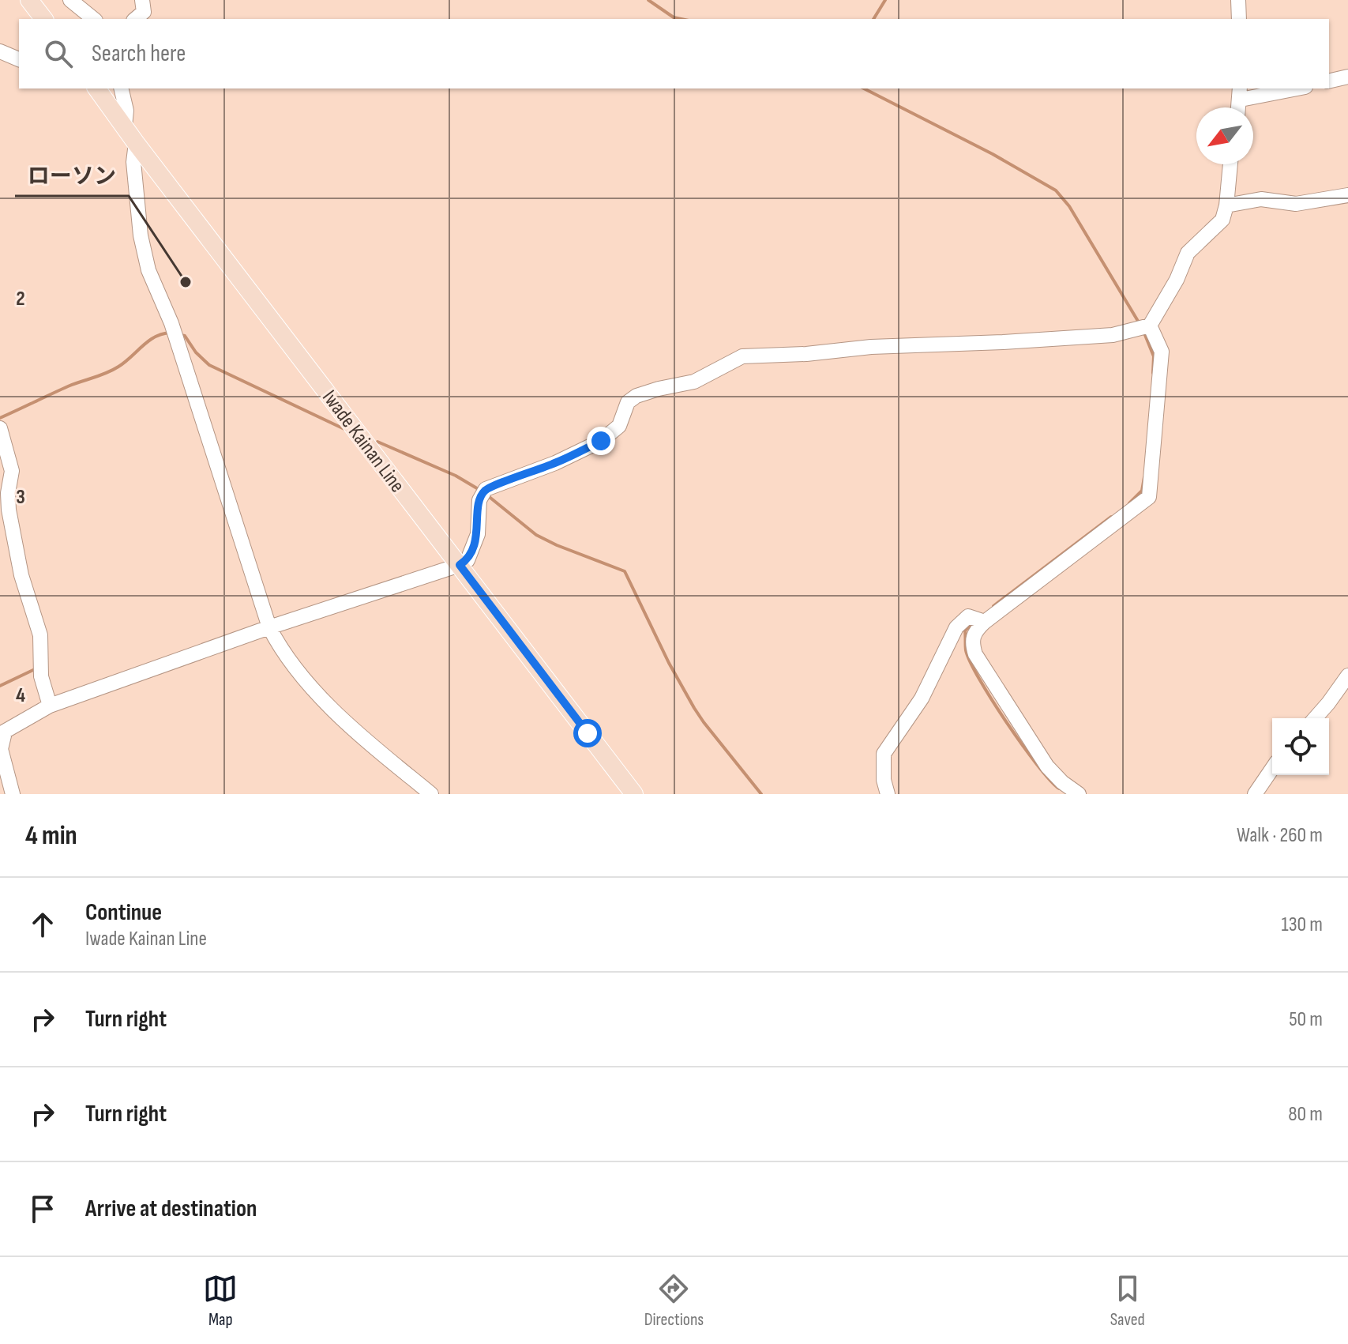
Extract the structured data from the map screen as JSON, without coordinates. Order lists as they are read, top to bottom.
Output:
{
  "streets": {
    "main road": ["Iwade Kainan Line"]
  },
  "places": ["ローソン"],
  "north": "bottom left",
  "page": {
    "search": "Search here",
    "heading": ["4 min", "Walk · 260 m"],
    "list": [
      ["Continue", "Iwade Kainan Line", "130 m"],
      ["Turn right", "50 m"],
      ["Turn right", "80 m"],
      "Arrive at destination"
    ],
    "nav": ["Map", "Directions", "Saved"]
  },
  "grid": {
    "rows": ["2", "3", "4"]
  }
}
